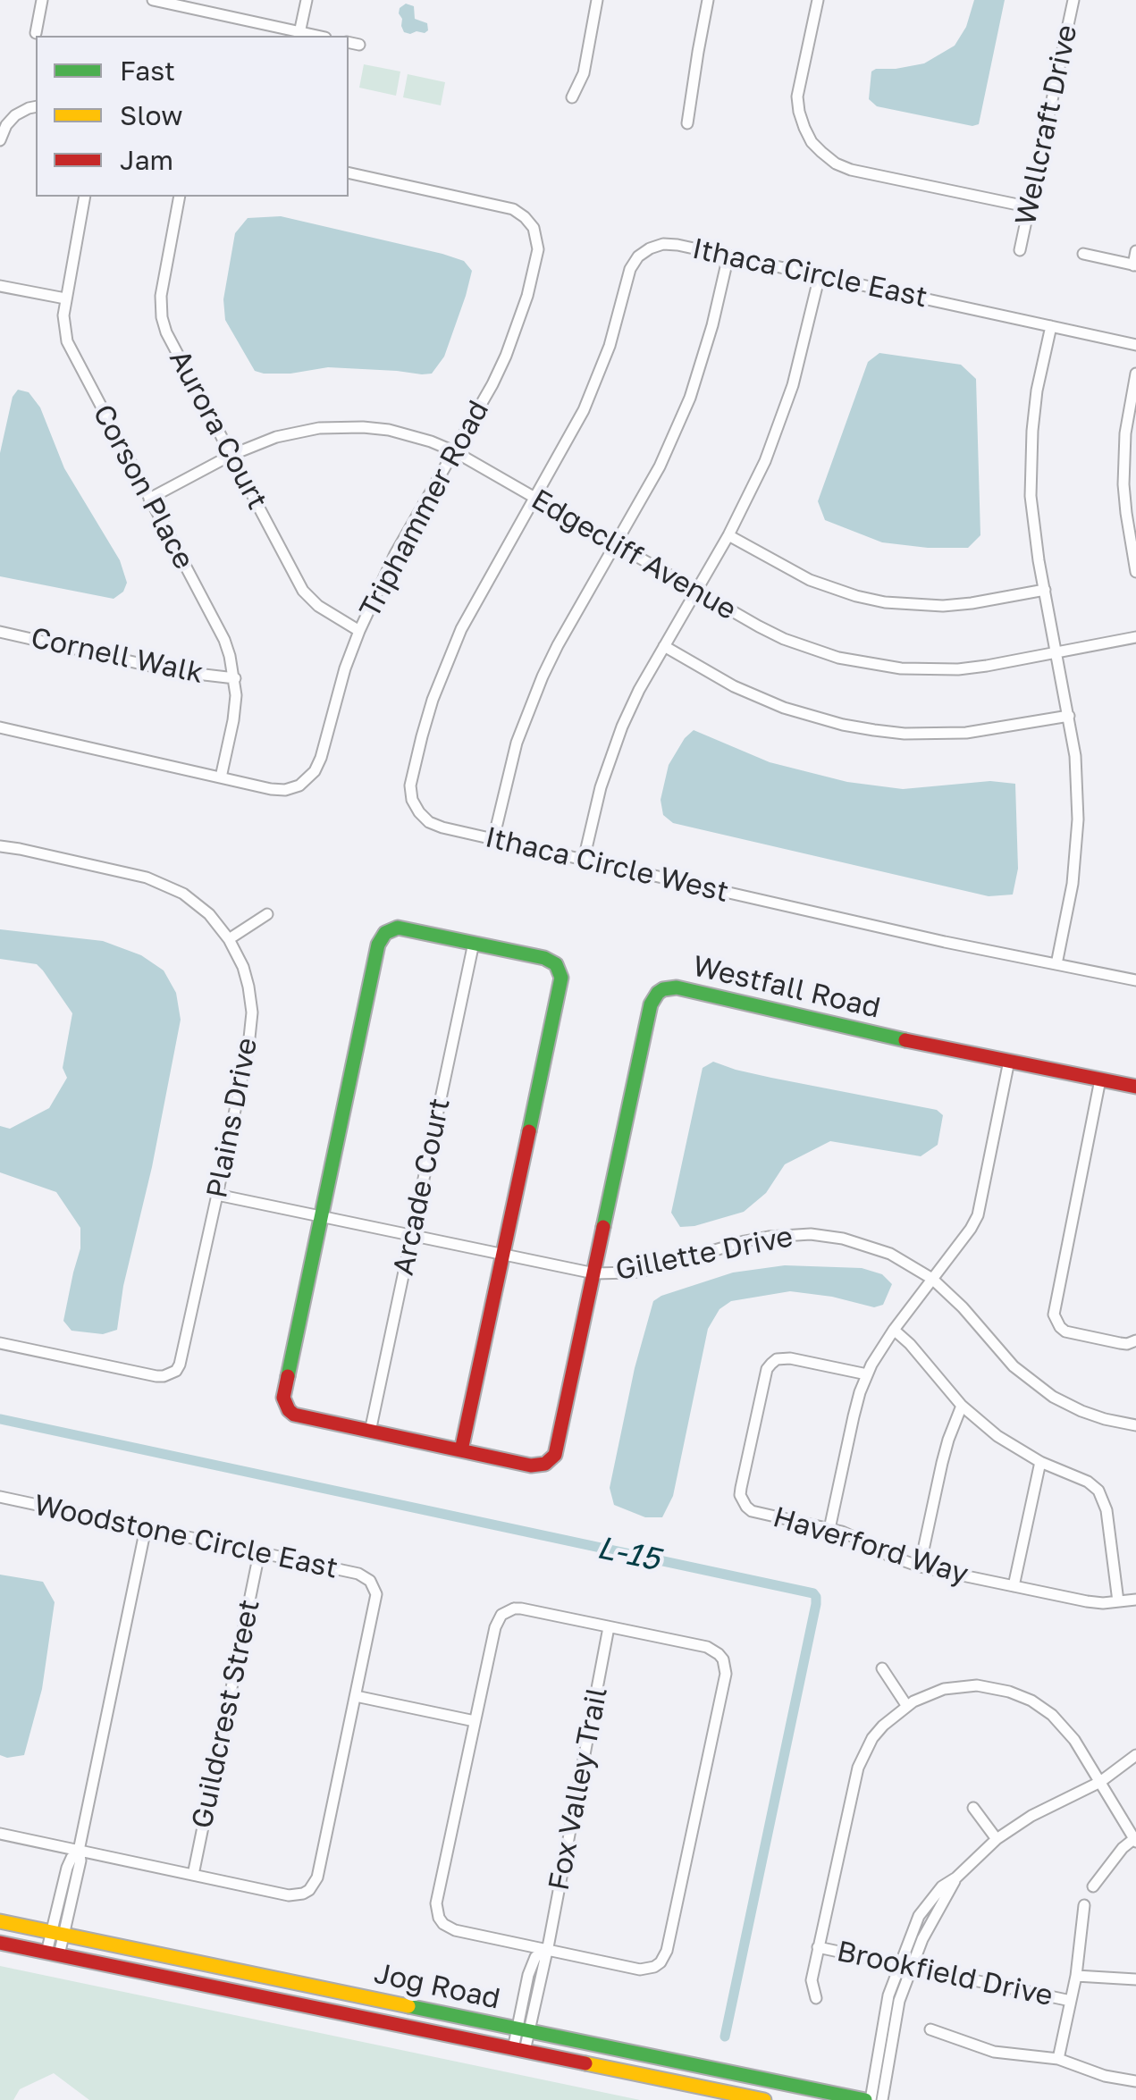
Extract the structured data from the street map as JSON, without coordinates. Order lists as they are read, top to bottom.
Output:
{
  "streets": {
    "street": [
      "Wellcraft Drive",
      "Ithaca Circle East",
      "Aurora Court",
      "Corson Place",
      "Triphammer Road",
      "Edgecliff Avenue",
      "Cornell Walk",
      "Ithaca Circle West",
      "Westfall Road",
      "Plains Drive",
      "Arcade Court",
      "Gillette Drive",
      "Woodstone Circle East",
      "Haverford Way",
      "Guildcrest Street",
      "Fox Valley Trail",
      "Brookfield Drive",
      "Jog Road"
    ]
  },
  "crossings": [
    ["Ithaca Circle East", "Edgecliff Avenue"],
    ["Ithaca Circle East", "Ithaca Circle West"],
    ["Aurora Court", "Triphammer Road"],
    ["Aurora Court", "Edgecliff Avenue"],
    ["Corson Place", "Triphammer Road"],
    ["Corson Place", "Edgecliff Avenue"],
    ["Corson Place", "Cornell Walk"],
    ["Triphammer Road", "Edgecliff Avenue"],
    ["Edgecliff Avenue", "Ithaca Circle West"],
    ["Westfall Road", "Gillette Drive"],
    ["Plains Drive", "Gillette Drive"],
    ["Arcade Court", "Gillette Drive"],
    ["Woodstone Circle East", "Guildcrest Street"],
    ["Fox Valley Trail", "Jog Road"]
  ],
  "water": ["L-15"],
  "legend": ["Fast", "Slow", "Jam"]
}
